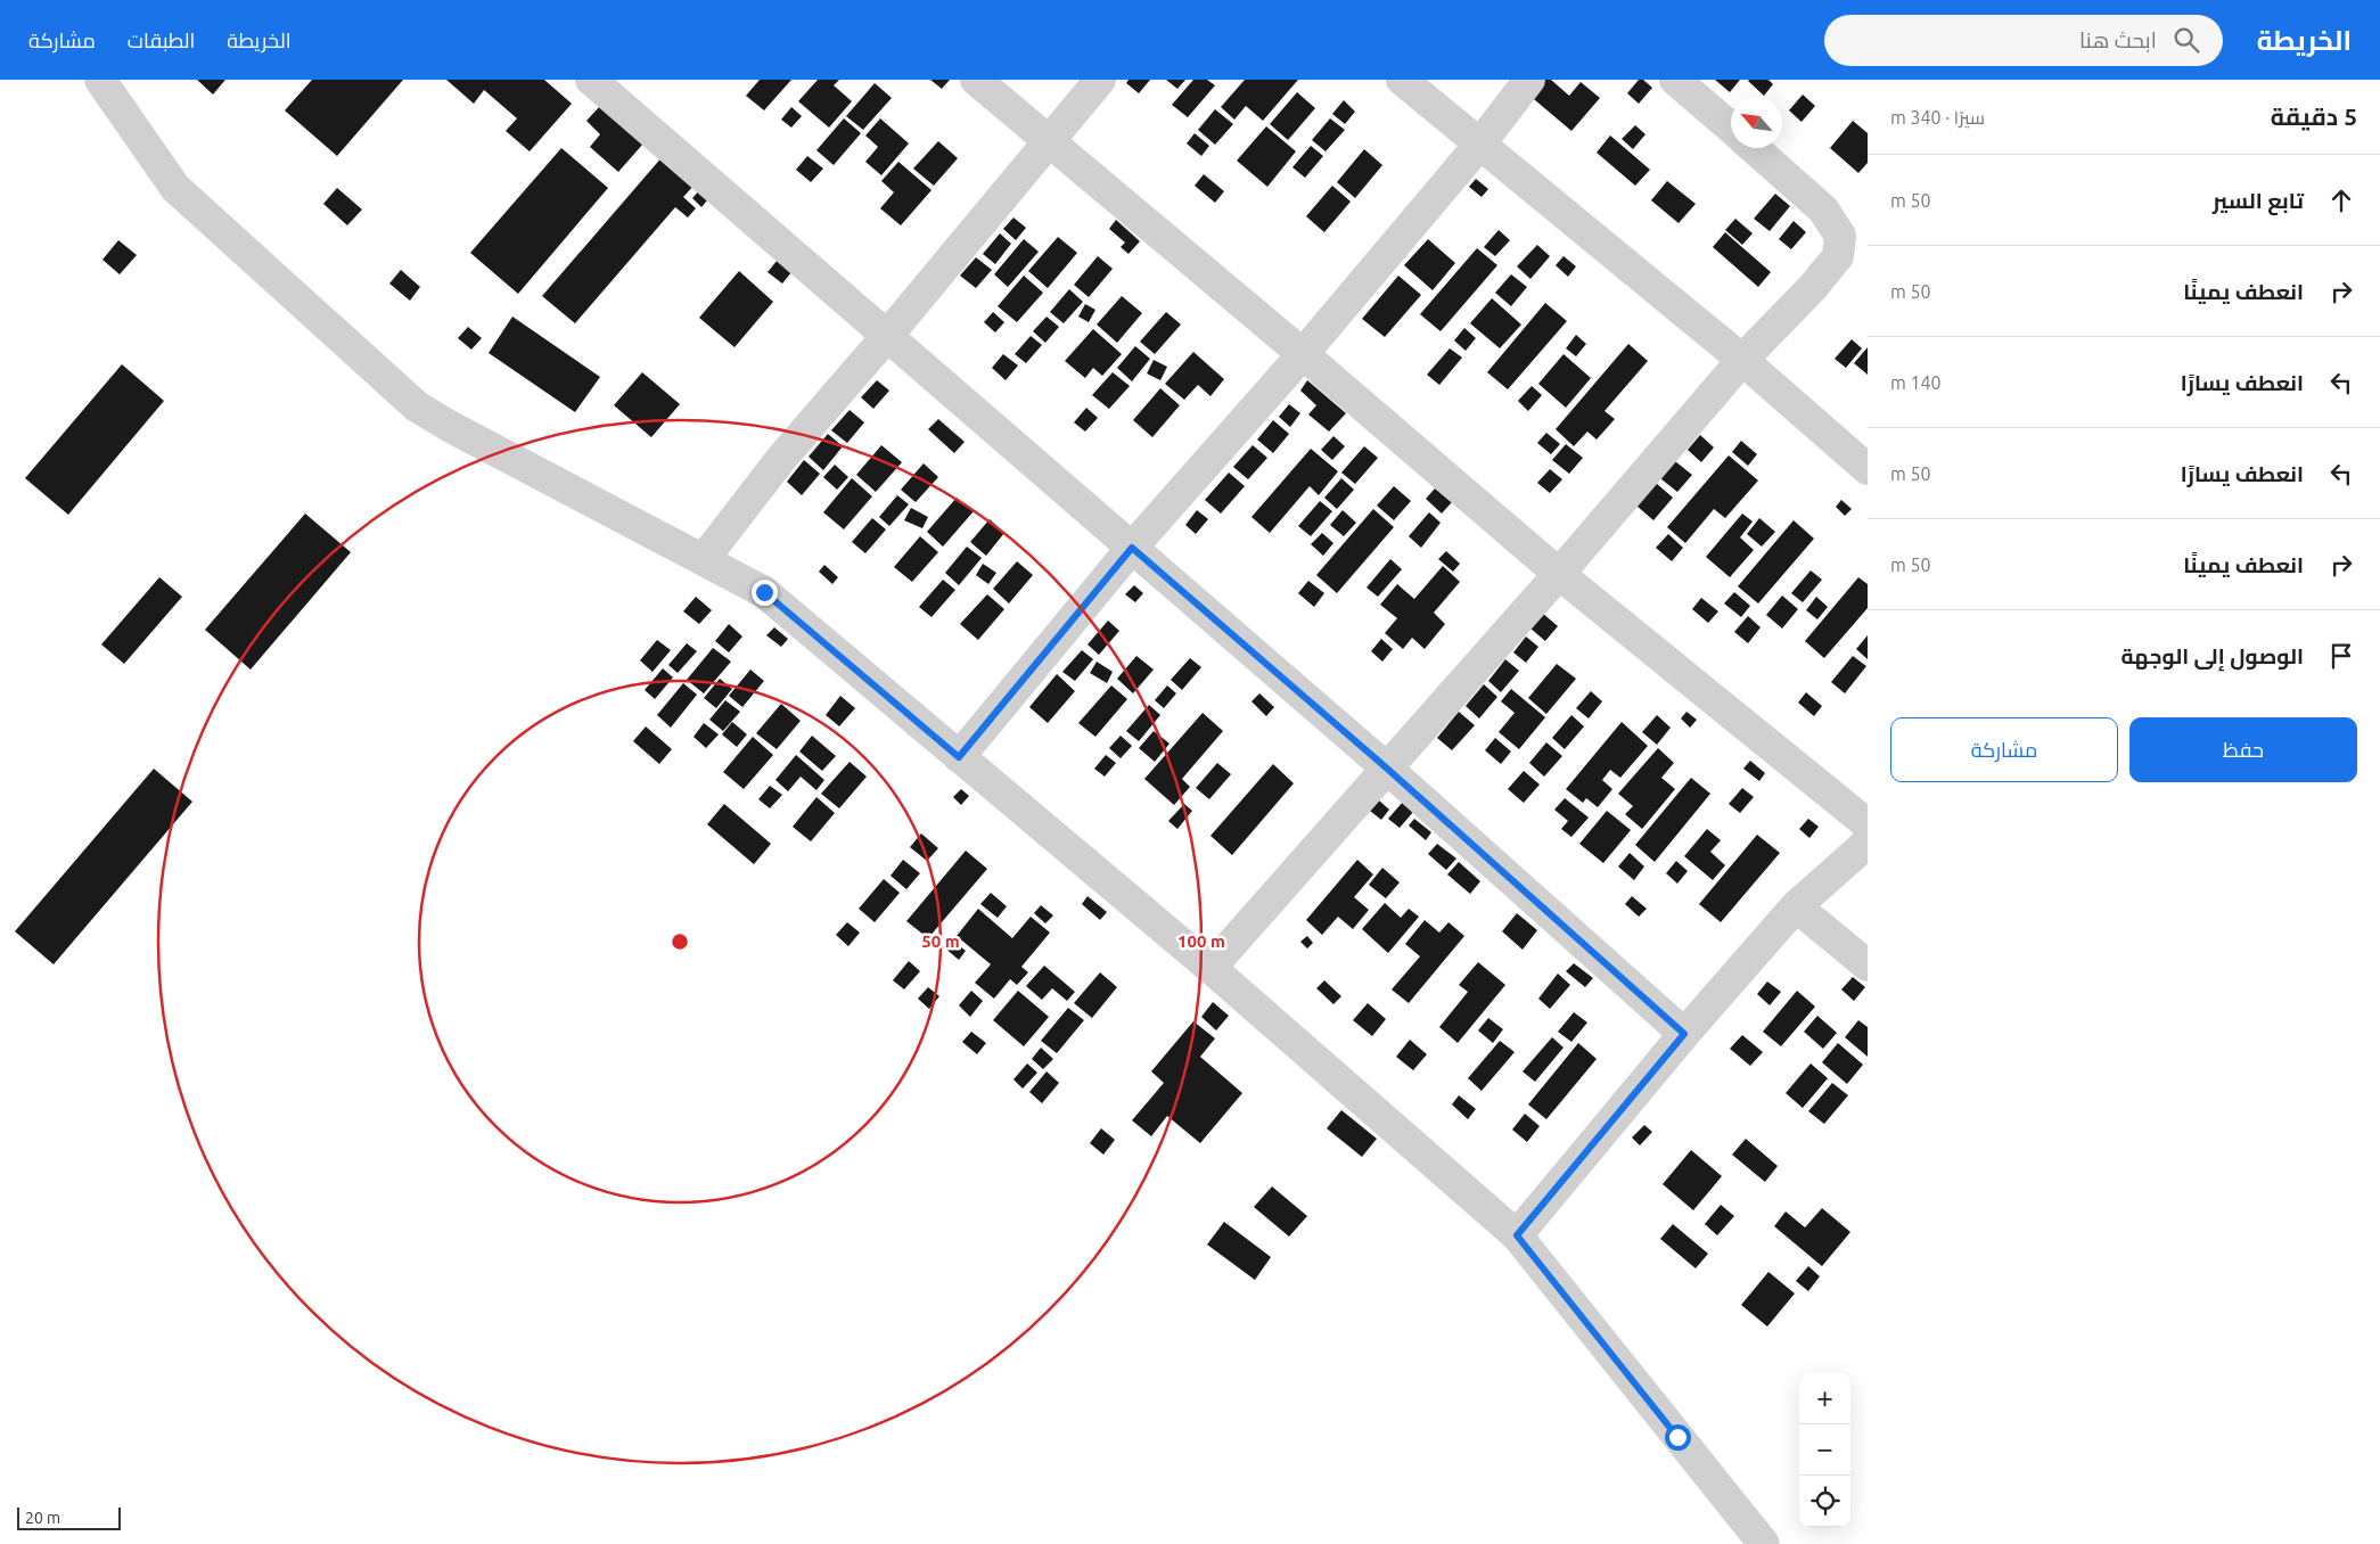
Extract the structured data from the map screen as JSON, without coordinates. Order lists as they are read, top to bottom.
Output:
{
  "scale_bar": "20 m",
  "north": "top left",
  "page": {
    "header": "الخريطة",
    "search": "ابحث هنا",
    "nav": ["الخريطة", "الطبقات", "مشاركة"],
    "heading": ["5 دقيقة", "سيرًا · 340 m"],
    "list": [
      ["تابع السير", "50 m"],
      ["انعطف يمينًا", "50 m"],
      ["انعطف يسارًا", "140 m"],
      ["انعطف يسارًا", "50 m"],
      ["انعطف يمينًا", "50 m"],
      "الوصول إلى الوجهة"
    ],
    "buttons": ["حفظ", "مشاركة"],
    "map_buttons": ["+", "−"],
    "scale": "20 m"
  },
  "rings": ["50 m", "100 m"]
}
